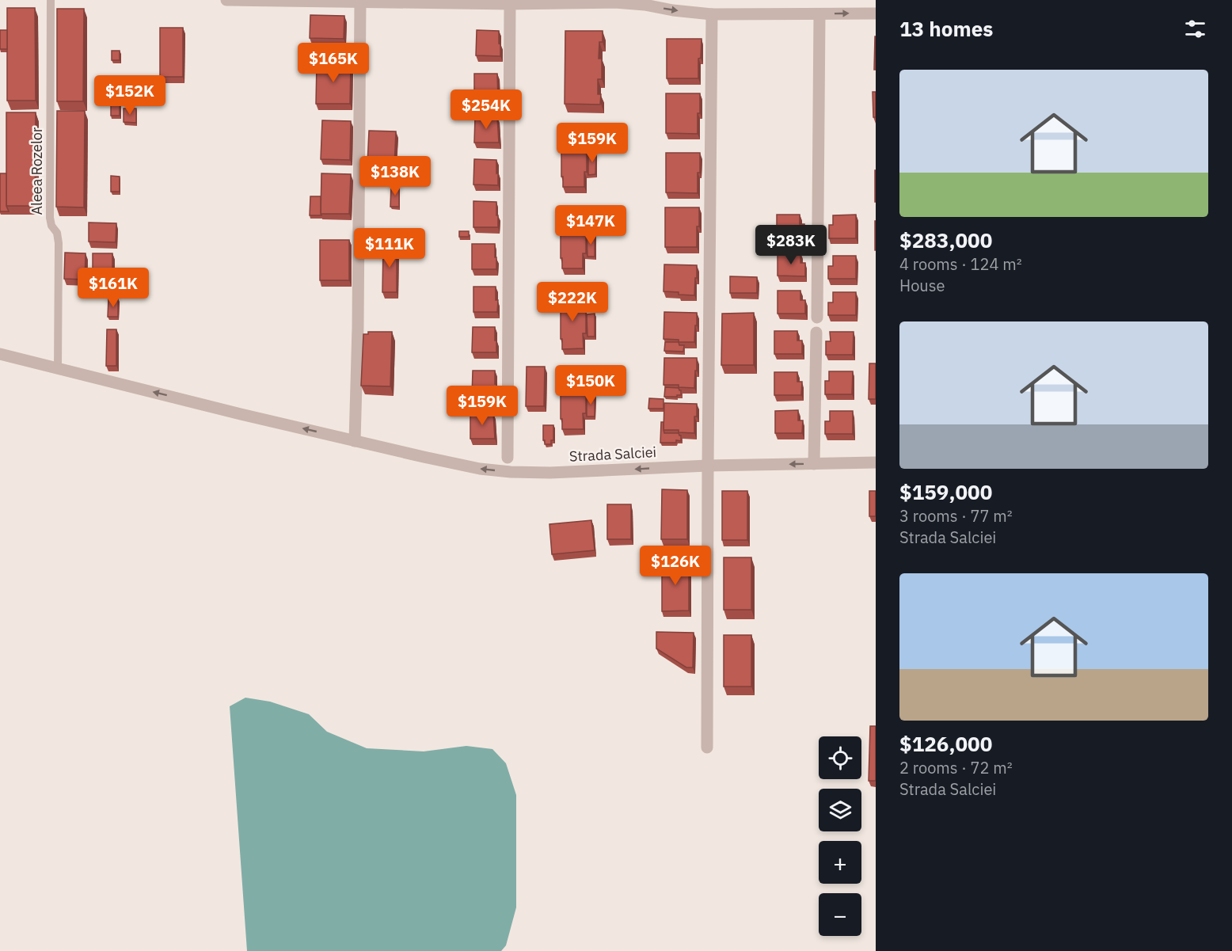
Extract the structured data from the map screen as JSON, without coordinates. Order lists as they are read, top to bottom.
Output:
{
  "streets": {
    "street": ["Strada Salciei"],
    "lane": ["Aleea Rozelor"]
  },
  "crossings": [
    ["Aleea Rozelor", "Strada Salciei"]
  ],
  "one_way": ["Strada Salciei"],
  "page": {
    "heading": "13 homes",
    "price": [
      "$165K",
      "$152K",
      "$254K",
      "$159K",
      "$138K",
      "$147K",
      "$283K",
      "$111K",
      "$161K",
      "$222K",
      "$150K",
      "$159K",
      "$126K"
    ],
    "list": [
      {
        "name": "$283,000",
        "note": "4 rooms · 124 m² · House"
      },
      {
        "name": "$159,000",
        "note": "3 rooms · 77 m² · Strada Salciei"
      },
      {
        "name": "$126,000",
        "note": "2 rooms · 72 m² · Strada Salciei"
      }
    ],
    "map_buttons": ["+", "−"]
  }
}
